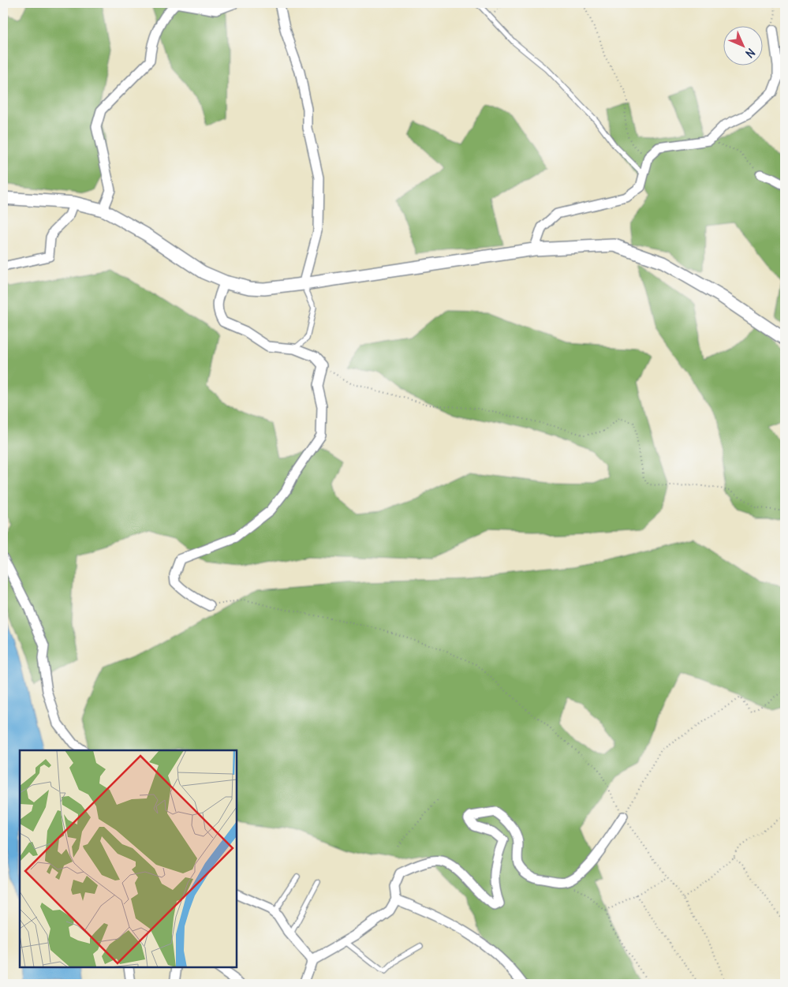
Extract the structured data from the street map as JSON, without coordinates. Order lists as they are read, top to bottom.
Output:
{
  "north": "bottom right"
}
